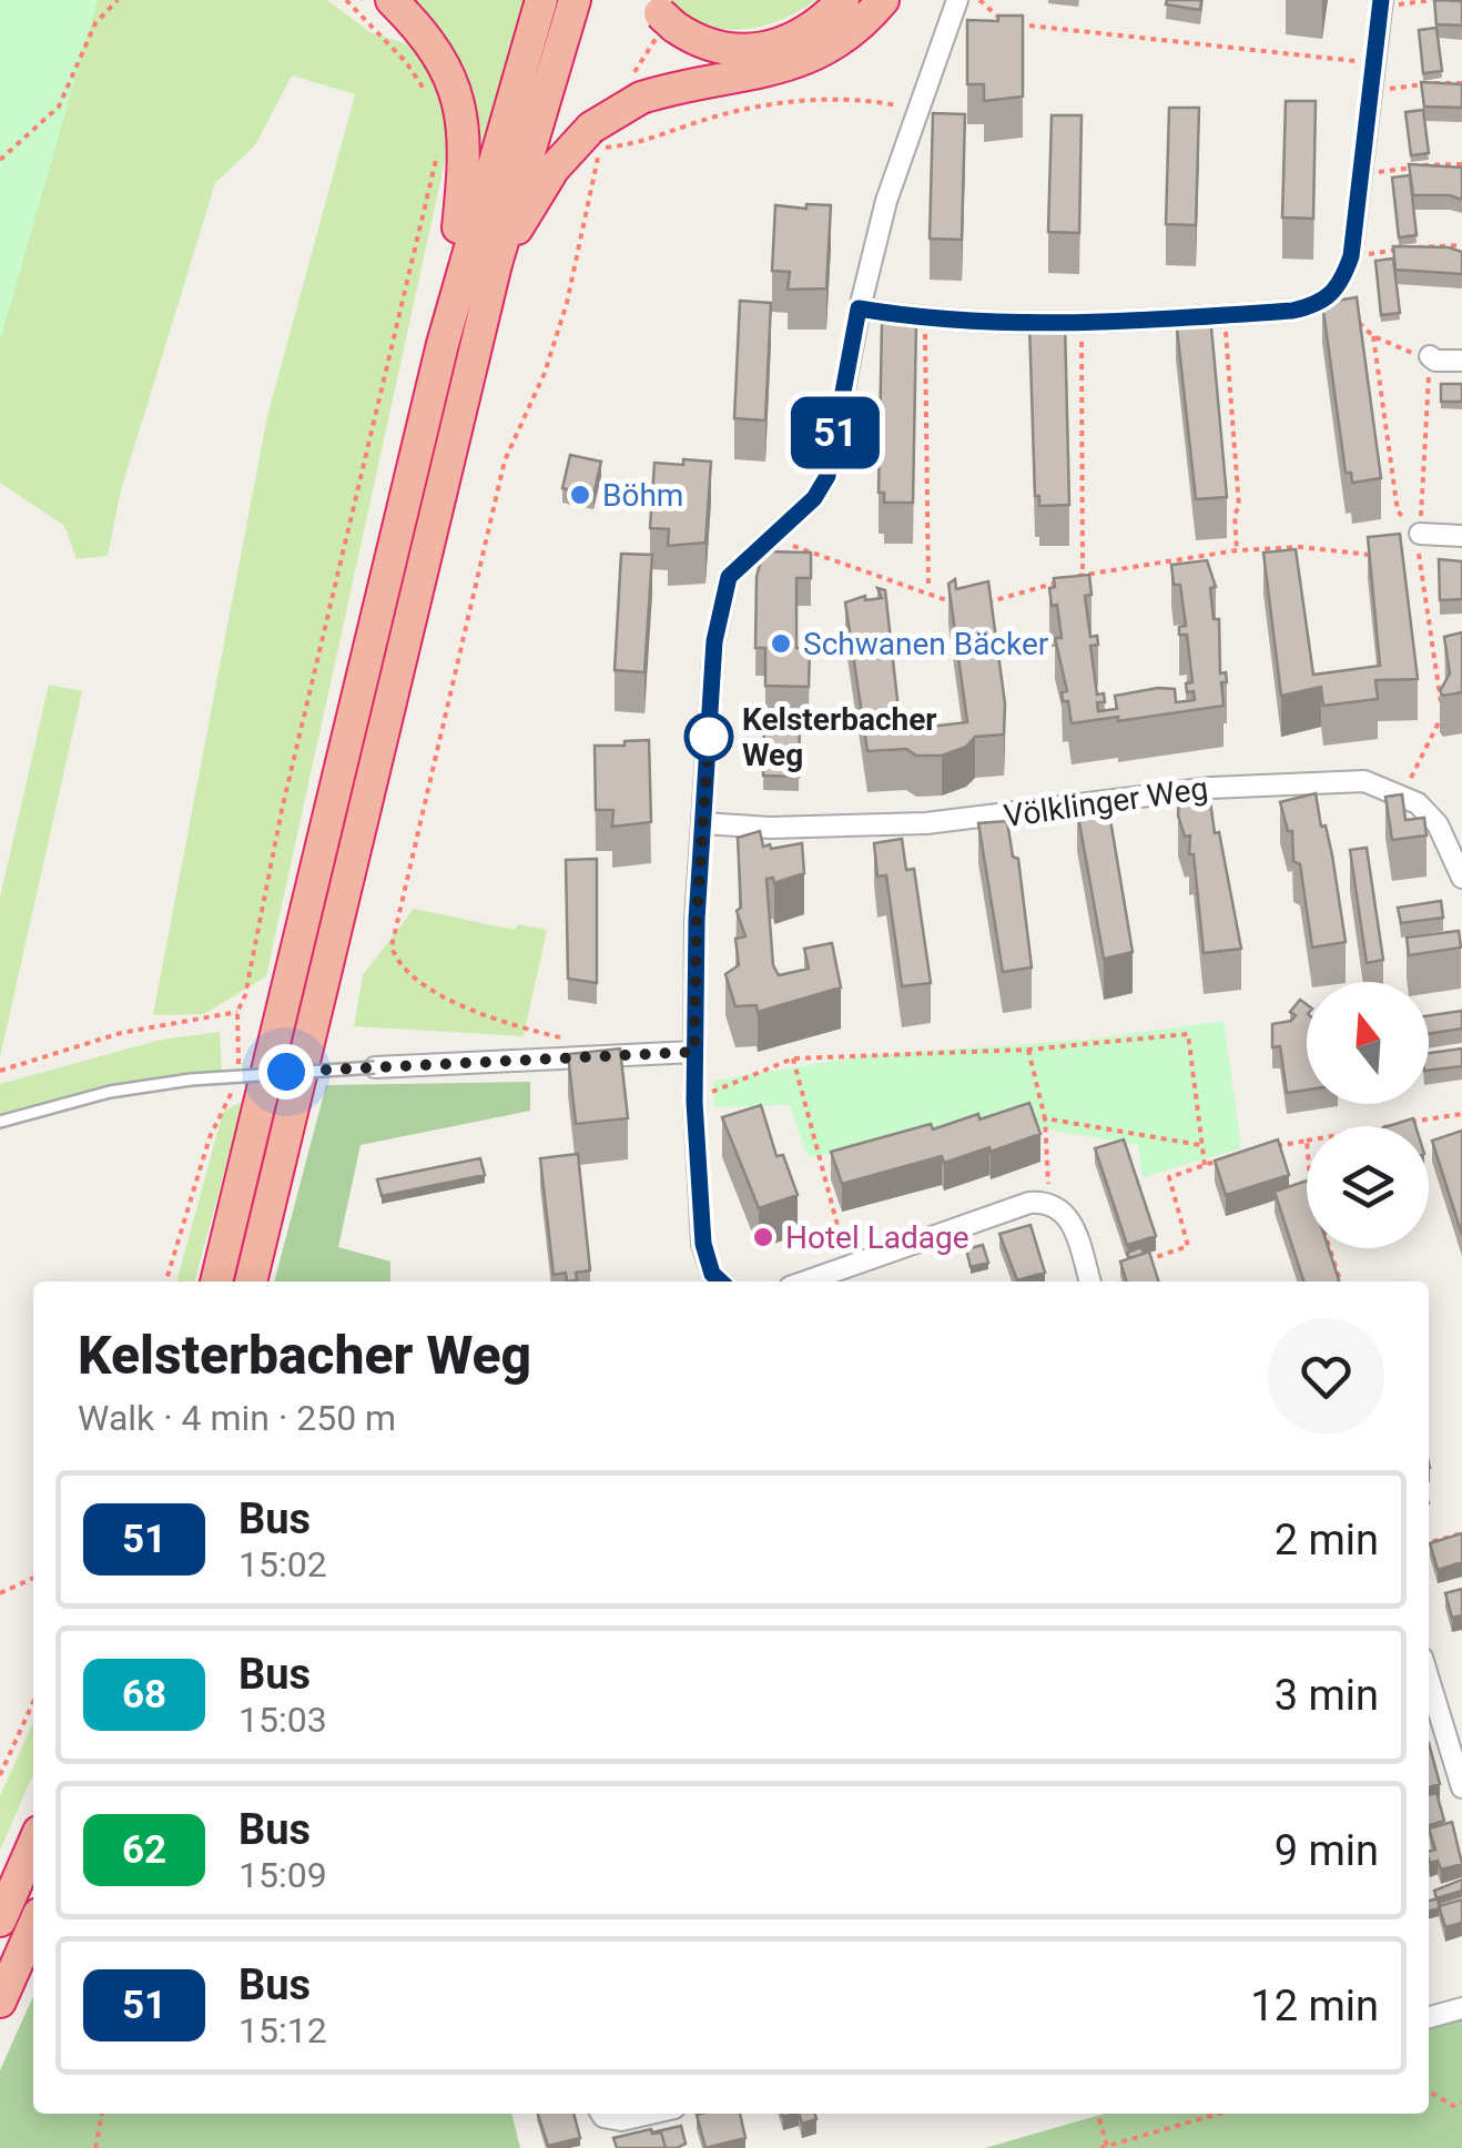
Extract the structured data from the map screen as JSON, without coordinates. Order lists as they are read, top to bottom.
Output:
{
  "streets": {
    "street": ["Völklinger Weg"]
  },
  "places": [
    "Böhm",
    "Schwanen Bäcker",
    "Kelsterbacher Weg",
    "Hotel Ladage"
  ],
  "lines": ["bus line 51"],
  "north": "top",
  "page": {
    "on_map": "51",
    "heading": ["Kelsterbacher Weg", "Walk · 4 min · 250 m"],
    "list": [
      {
        "mark": "51",
        "name": "Bus",
        "note": "15:02",
        "value": "2 min"
      },
      {
        "mark": "68",
        "name": "Bus",
        "note": "15:03",
        "value": "3 min"
      },
      {
        "mark": "62",
        "name": "Bus",
        "note": "15:09",
        "value": "9 min"
      },
      {
        "mark": "51",
        "name": "Bus",
        "note": "15:12",
        "value": "12 min"
      }
    ]
  }
}
